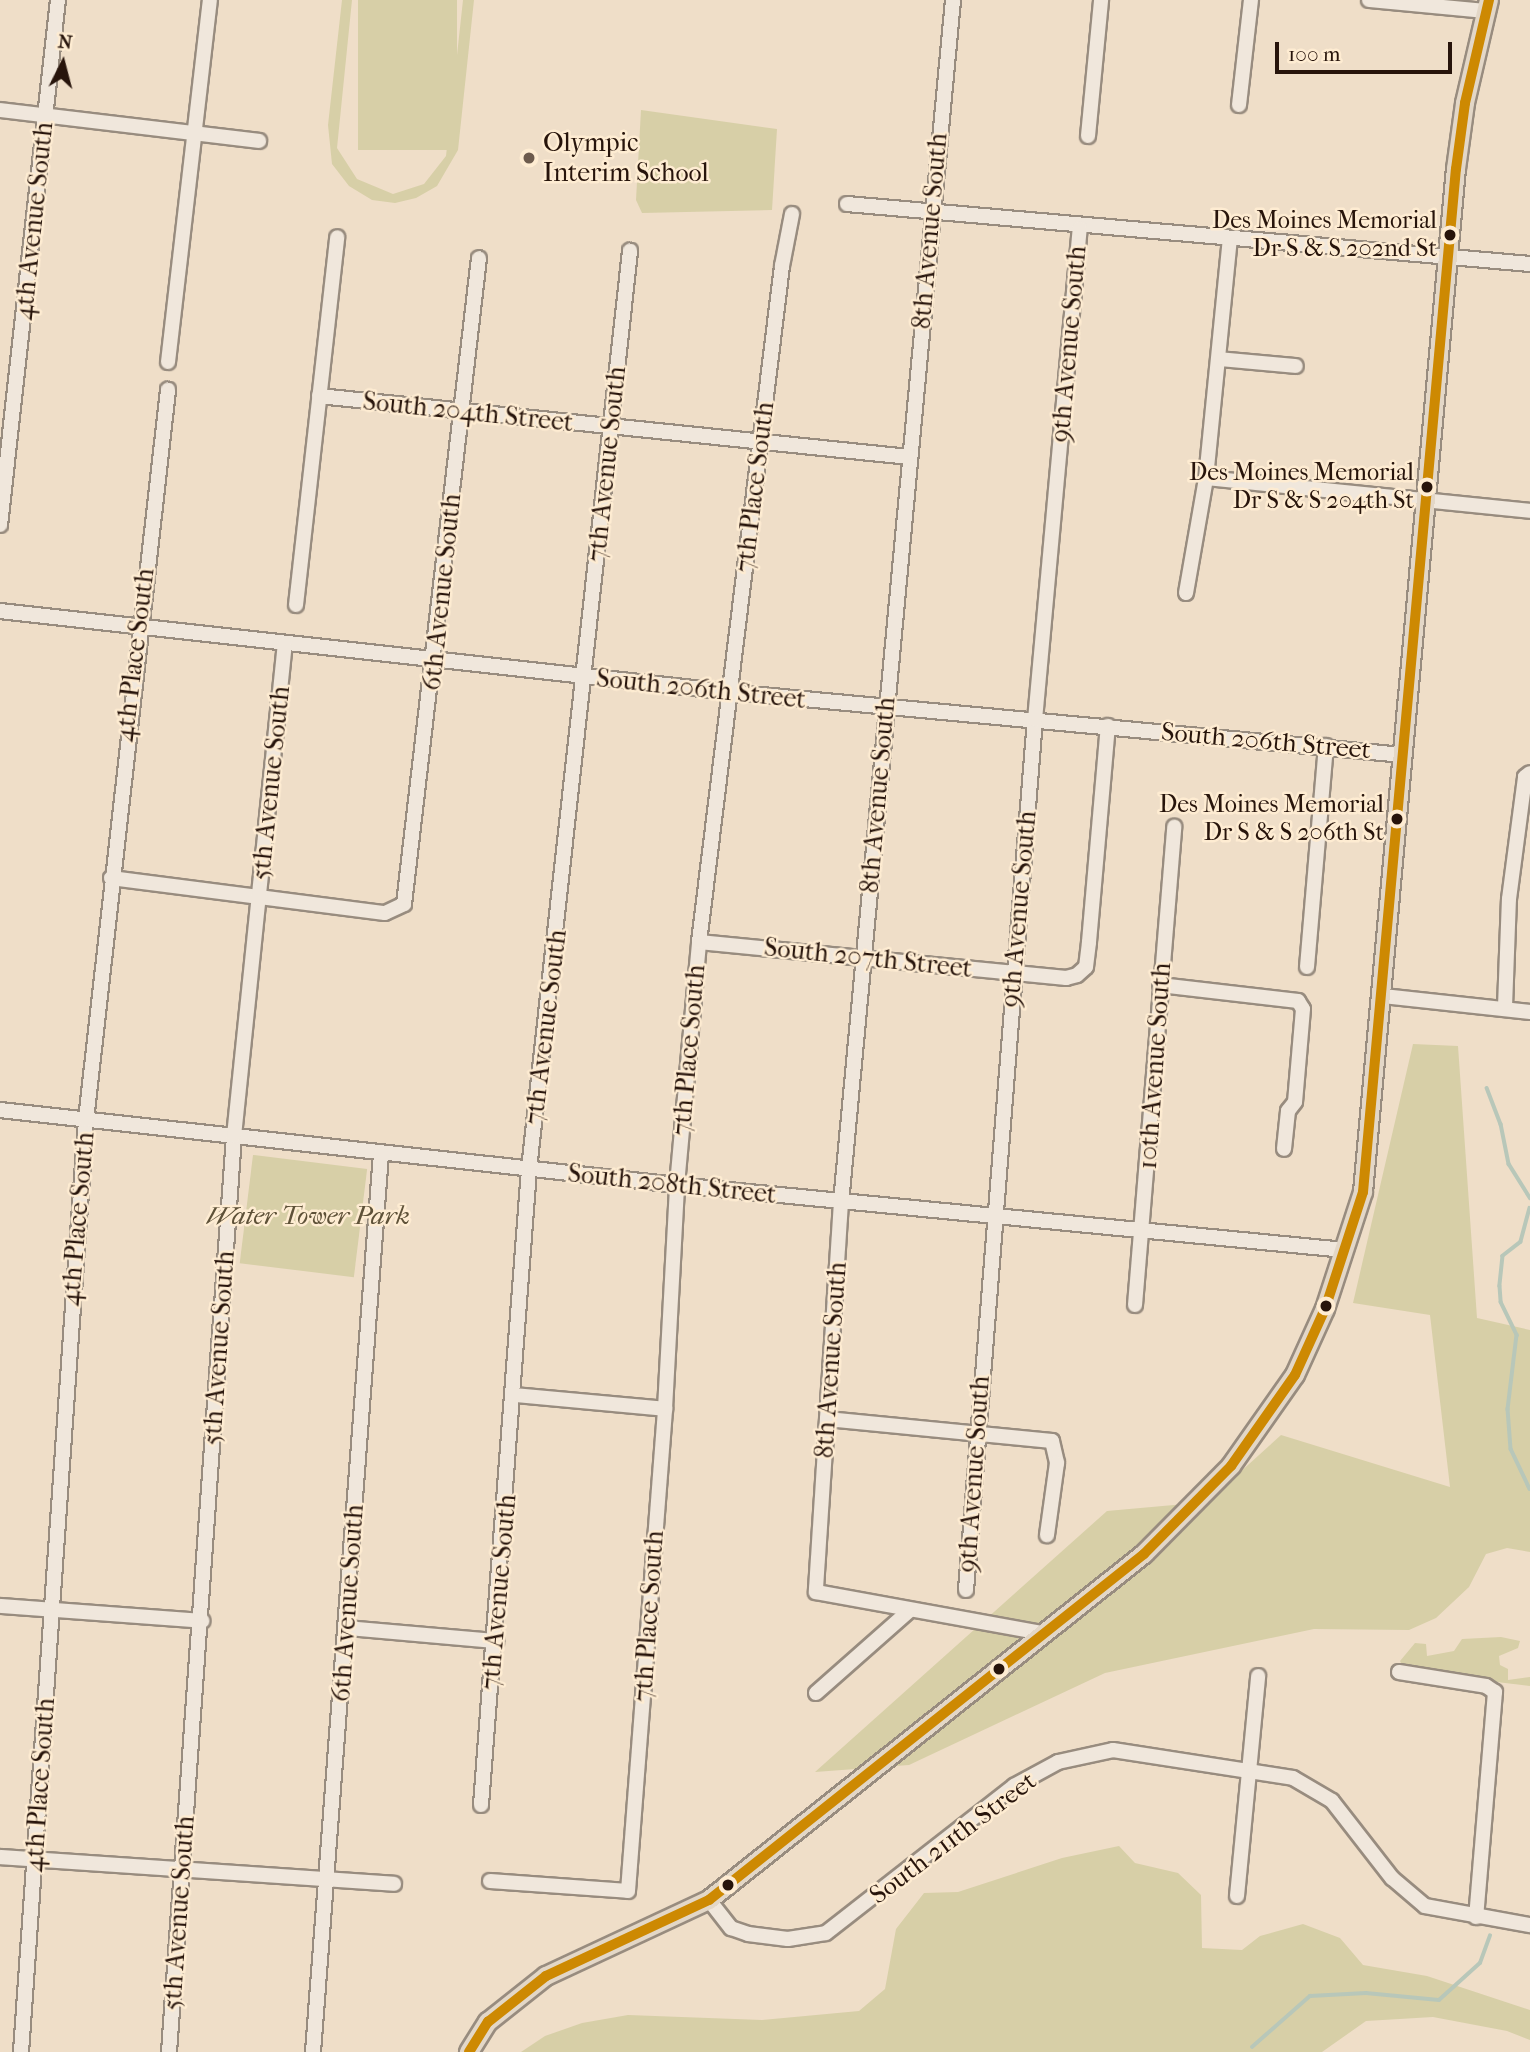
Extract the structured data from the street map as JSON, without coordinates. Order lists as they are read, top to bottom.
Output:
{
  "streets": {
    "street": [
      "4th Avenue South",
      "8th Avenue South",
      "9th Avenue South",
      "South 204th Street",
      "7th Avenue South",
      "7th Place South",
      "6th Avenue South",
      "4th Place South",
      "South 206th Street",
      "5th Avenue South",
      "South 207th Street",
      "10th Avenue South",
      "South 208th Street",
      "South 211th Street"
    ]
  },
  "crossings": [
    ["8th Avenue South", "South 204th Street"],
    ["8th Avenue South", "South 206th Street"],
    ["8th Avenue South", "South 207th Street"],
    ["8th Avenue South", "South 208th Street"],
    ["9th Avenue South", "South 206th Street"],
    ["9th Avenue South", "South 207th Street"],
    ["9th Avenue South", "South 208th Street"],
    ["South 204th Street", "7th Avenue South"],
    ["South 204th Street", "7th Place South"],
    ["South 204th Street", "6th Avenue South"],
    ["7th Avenue South", "South 206th Street"],
    ["7th Avenue South", "South 208th Street"],
    ["7th Place South", "South 206th Street"],
    ["7th Place South", "South 207th Street"],
    ["7th Place South", "South 208th Street"],
    ["6th Avenue South", "South 206th Street"],
    ["6th Avenue South", "5th Avenue South"],
    ["6th Avenue South", "South 208th Street"],
    ["4th Place South", "South 206th Street"],
    ["4th Place South", "South 208th Street"],
    ["South 206th Street", "5th Avenue South"],
    ["South 206th Street", "South 207th Street"],
    ["5th Avenue South", "South 208th Street"],
    ["10th Avenue South", "South 208th Street"]
  ],
  "parks": ["Water Tower Park"],
  "places": [
    "Olympic Interim School",
    "Des Moines Memorial Dr S & S 202nd St",
    "Des Moines Memorial Dr S & S 204th St",
    "Des Moines Memorial Dr S & S 206th St"
  ],
  "scale_bar": "100 m",
  "north": "top"
}
